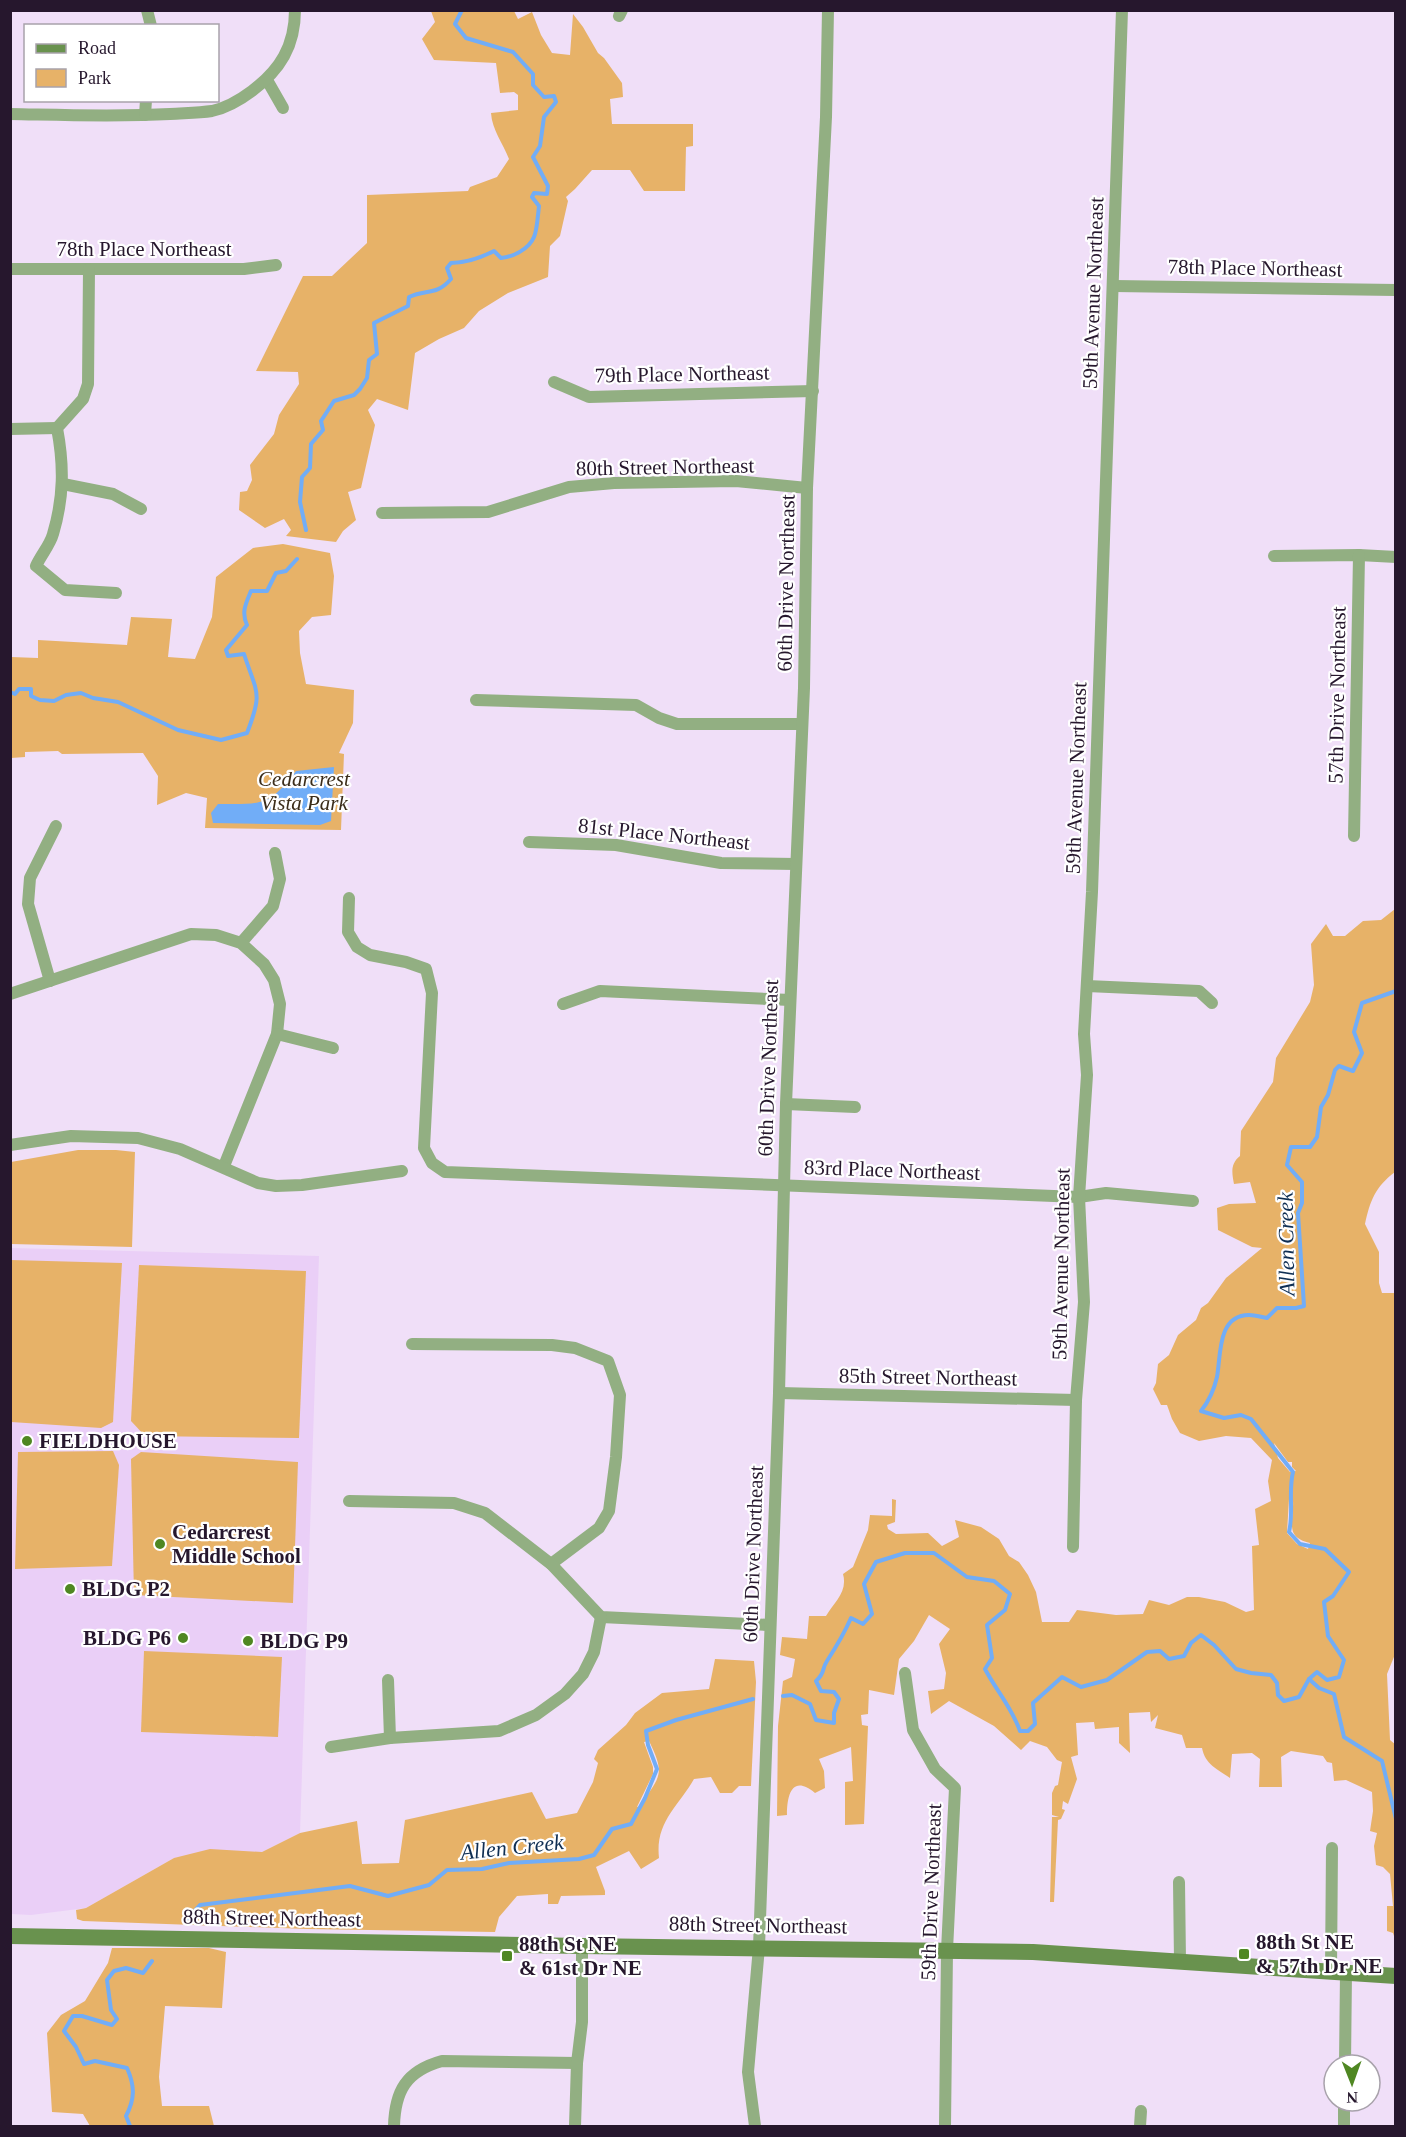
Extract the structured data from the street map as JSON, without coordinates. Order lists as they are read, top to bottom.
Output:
{
  "streets": {
    "main road": ["88th Street Northeast"],
    "street": [
      "78th Place Northeast",
      "59th Avenue Northeast",
      "79th Place Northeast",
      "80th Street Northeast",
      "60th Drive Northeast",
      "57th Drive Northeast",
      "81st Place Northeast",
      "83rd Place Northeast",
      "85th Street Northeast",
      "59th Drive Northeast"
    ]
  },
  "crossings": [
    ["78th Place Northeast", "59th Avenue Northeast"],
    ["59th Avenue Northeast", "83rd Place Northeast"],
    ["59th Avenue Northeast", "85th Street Northeast"],
    ["79th Place Northeast", "60th Drive Northeast"],
    ["80th Street Northeast", "60th Drive Northeast"],
    ["60th Drive Northeast", "81st Place Northeast"],
    ["60th Drive Northeast", "83rd Place Northeast"],
    ["60th Drive Northeast", "85th Street Northeast"],
    ["60th Drive Northeast", "88th Street Northeast"],
    ["59th Drive Northeast", "88th Street Northeast"]
  ],
  "water": ["Allen Creek"],
  "parks": ["Cedarcrest Vista Park"],
  "places": {
    "other": [
      "FIELDHOUSE",
      "Cedarcrest Middle School",
      "BLDG P2",
      "BLDG P6",
      "BLDG P9"
    ],
    "transit": ["88th St NE & 57th Dr NE", "88th St NE & 61st Dr NE"]
  },
  "legend": ["Road", "Park"],
  "north": "bottom"
}
